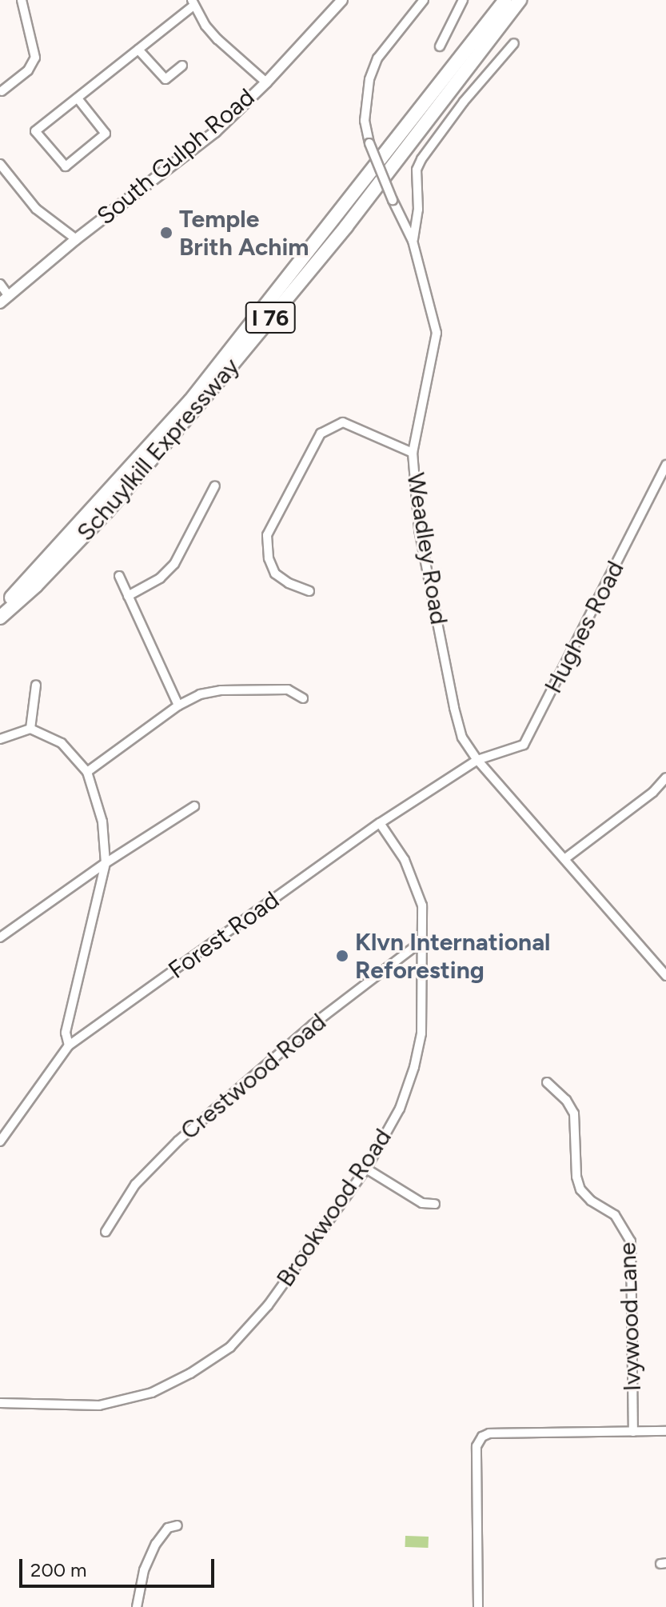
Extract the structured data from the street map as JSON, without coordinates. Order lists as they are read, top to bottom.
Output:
{
  "streets": {
    "highway": ["I 76", "Schuylkill Expressway"],
    "main road": ["South Gulph Road"],
    "street": [
      "Weadley Road",
      "Hughes Road",
      "Forest Road",
      "Crestwood Road",
      "Brookwood Road",
      "Ivywood Lane"
    ]
  },
  "crossings": [
    ["Weadley Road", "Hughes Road"],
    ["Weadley Road", "Forest Road"],
    ["Hughes Road", "Forest Road"],
    ["Forest Road", "Brookwood Road"],
    ["Crestwood Road", "Brookwood Road"]
  ],
  "places": ["Temple Brith Achim", "Klvn International Reforesting"],
  "scale_bar": "200 m"
}
